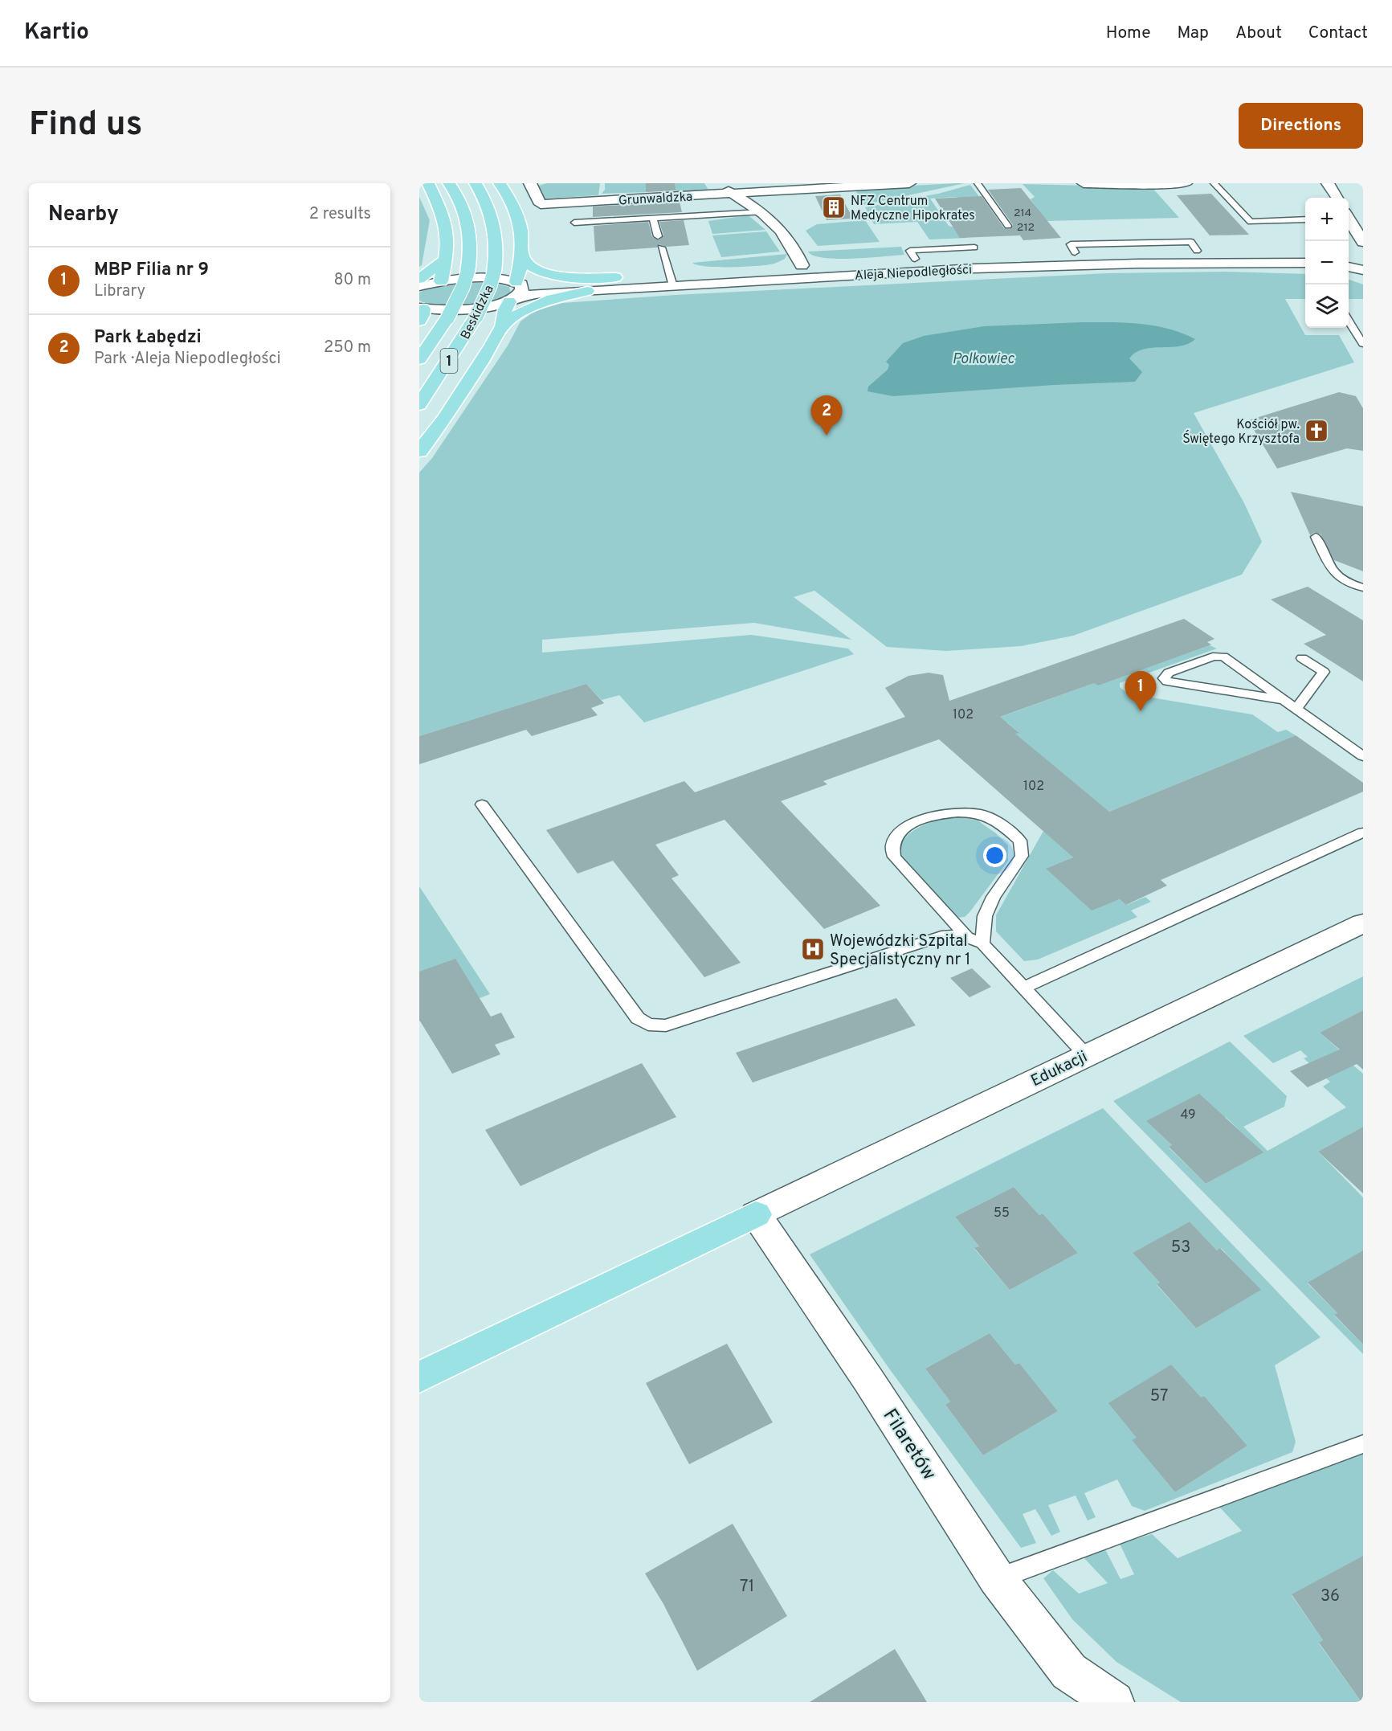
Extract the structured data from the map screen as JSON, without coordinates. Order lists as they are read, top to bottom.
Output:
{
  "streets": {
    "main road": ["Beskidzka", "1"],
    "street": [
      "Grunwaldzka",
      "Aleja Niepodległości",
      "Edukacji",
      "Filaretów"
    ]
  },
  "crossings": [
    ["Edukacji", "Filaretów"]
  ],
  "water": ["Polkowiec"],
  "places": {
    "building": ["NFZ Centrum Medyczne Hipokrates"],
    "church": ["Kościół pw. Świętego Krzysztofa"],
    "hospital": ["Wojewódzki Szpital Specjalistyczny nr 1"]
  },
  "house_numbers": [
    "214",
    "212",
    "102",
    "102",
    "49",
    "55",
    "53",
    "57",
    "71",
    "36"
  ],
  "page": {
    "header": "Kartio",
    "nav": [
      "Home",
      "Map",
      "About",
      "Contact"
    ],
    "buttons": "Directions",
    "title": "Find us",
    "heading": ["Nearby", "2 results"],
    "map_buttons": ["+", "−"],
    "list": [
      {
        "mark": "1",
        "name": "MBP Filia nr 9",
        "note": "Library",
        "value": "80 m"
      },
      {
        "mark": "2",
        "name": "Park Łabędzi",
        "note": "Park · Aleja Niepodległości",
        "value": "250 m"
      }
    ],
    "pins": ["2", "1"]
  }
}
